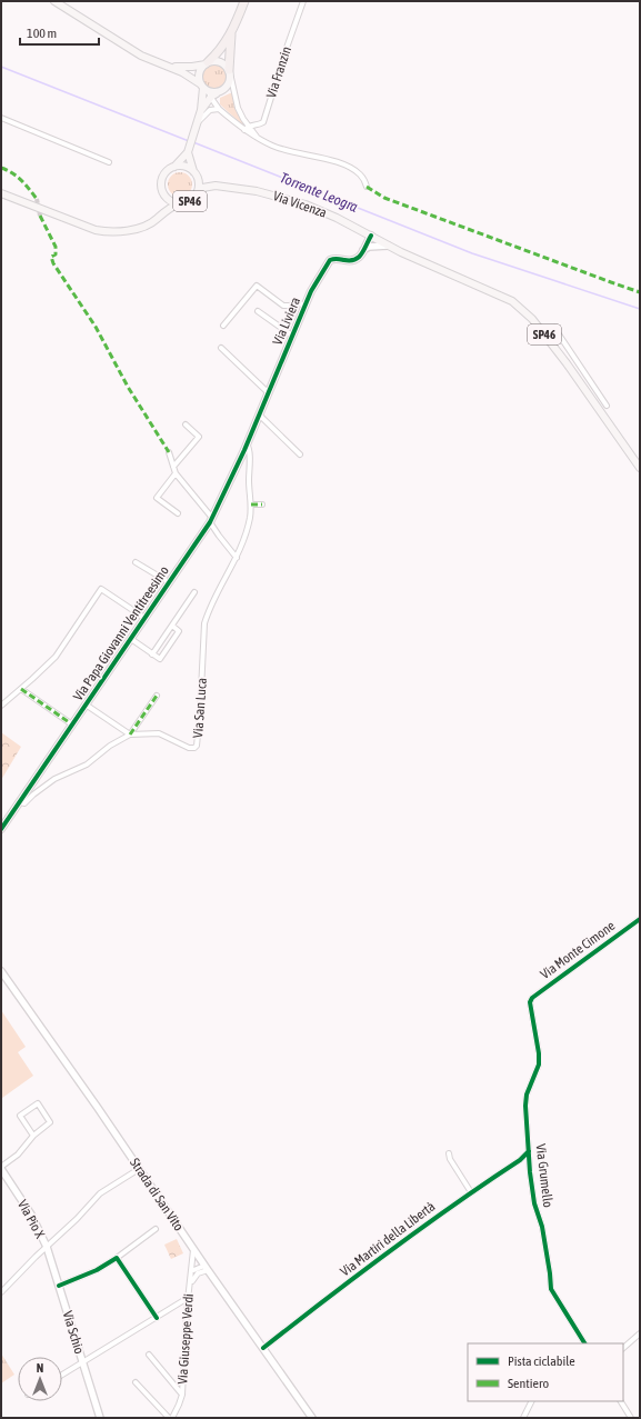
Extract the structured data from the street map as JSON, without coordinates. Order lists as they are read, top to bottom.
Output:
{
  "streets": {
    "main road": ["SP46", "Via Vicenza"],
    "street": [
      "Via Franzin",
      "Via Liviera",
      "Via Papa Giovanni Ventitreesimo",
      "Via San Luca",
      "Via Monte Cimone",
      "Via Grumello",
      "Strada di San Vito",
      "Via Pio X",
      "Via Martiri della Libertà",
      "Via Schio",
      "Via Giuseppe Verdi"
    ]
  },
  "crossings": [
    ["SP46", "Via Vicenza"],
    ["Via Vicenza", "Via Liviera"],
    ["Via Liviera", "Via Papa Giovanni Ventitreesimo"],
    ["Via Liviera", "Via San Luca"],
    ["Via Papa Giovanni Ventitreesimo", "Via San Luca"],
    ["Via Monte Cimone", "Via Grumello"],
    ["Via Grumello", "Via Martiri della Libertà"],
    ["Strada di San Vito", "Via Martiri della Libertà"],
    ["Strada di San Vito", "Via Giuseppe Verdi"],
    ["Via Pio X", "Via Schio"]
  ],
  "water": ["Torrente Leogra"],
  "legend": ["Pista ciclabile", "Sentiero"],
  "scale_bar": "100 m",
  "north": "top"
}
